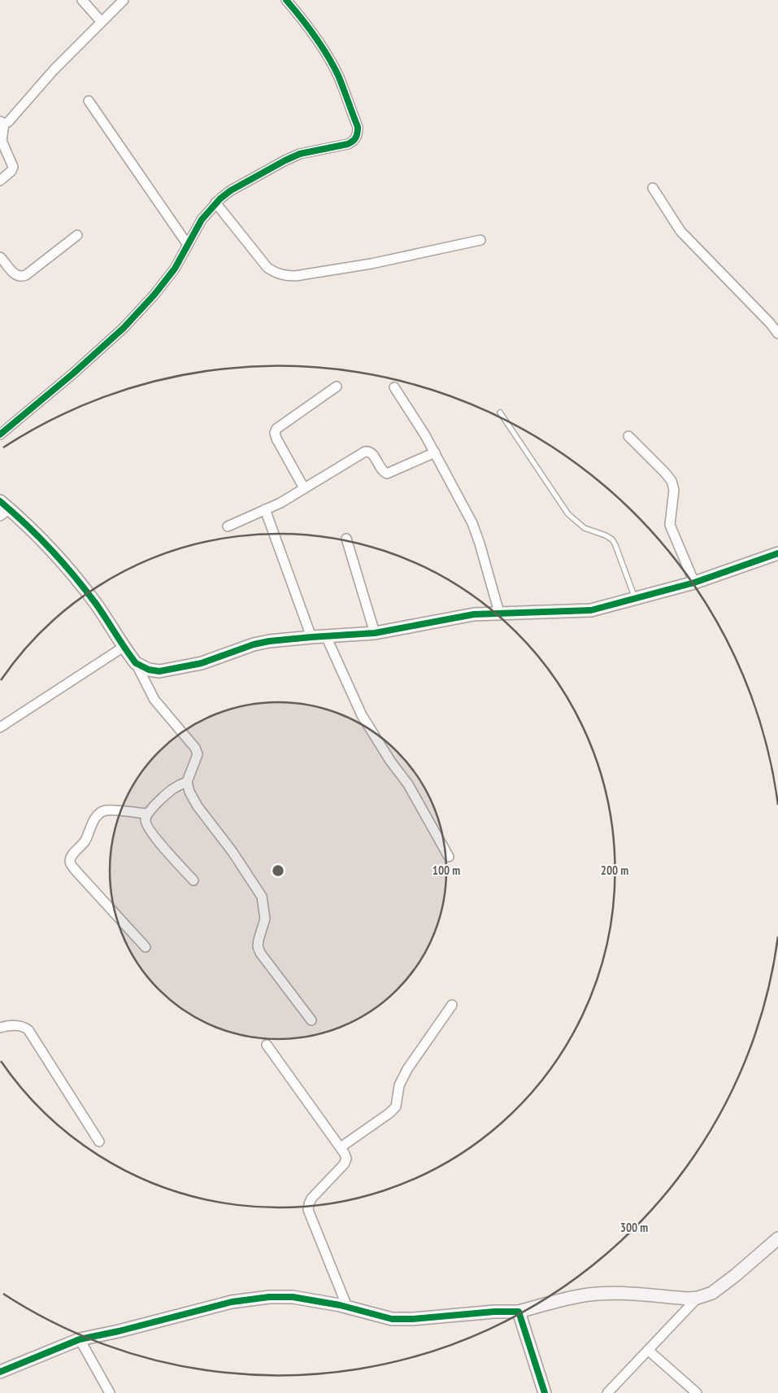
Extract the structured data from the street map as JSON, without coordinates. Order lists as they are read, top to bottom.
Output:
{
  "rings": ["100 m", "200 m", "300 m"]
}
